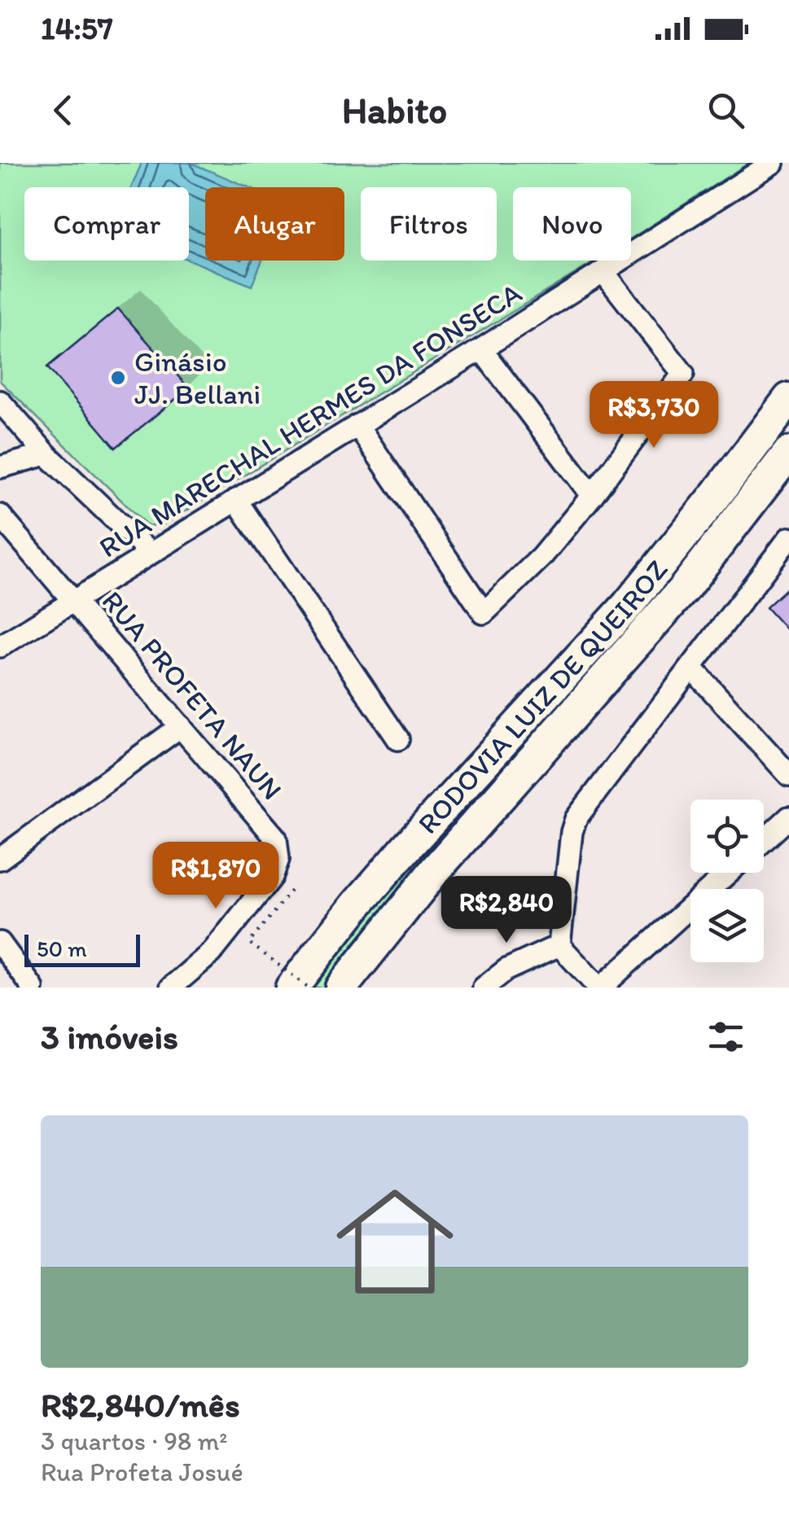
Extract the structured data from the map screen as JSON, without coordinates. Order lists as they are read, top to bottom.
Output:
{
  "streets": {
    "highway": ["RODOVIA LUIZ DE QUEIROZ"],
    "street": ["RUA MARECHAL HERMES DA FONSECA", "RUA PROFETA NAUN"]
  },
  "crossings": [
    ["RUA MARECHAL HERMES DA FONSECA", "RUA PROFETA NAUN"]
  ],
  "places": ["Ginásio JJ. Bellani"],
  "scale_bar": "50 m",
  "page": {
    "status": "14:57",
    "header": "Habito",
    "chip": [
      "Comprar",
      "Alugar",
      "Filtros",
      "Novo"
    ],
    "price": ["R$3,730", "R$1,870", "R$2,840"],
    "scale": "50 m",
    "heading": "3 imóveis",
    "list": [
      {
        "name": "R$2,840/mês",
        "note": "3 quartos · 98 m² · Rua Profeta Josué"
      }
    ]
  }
}
